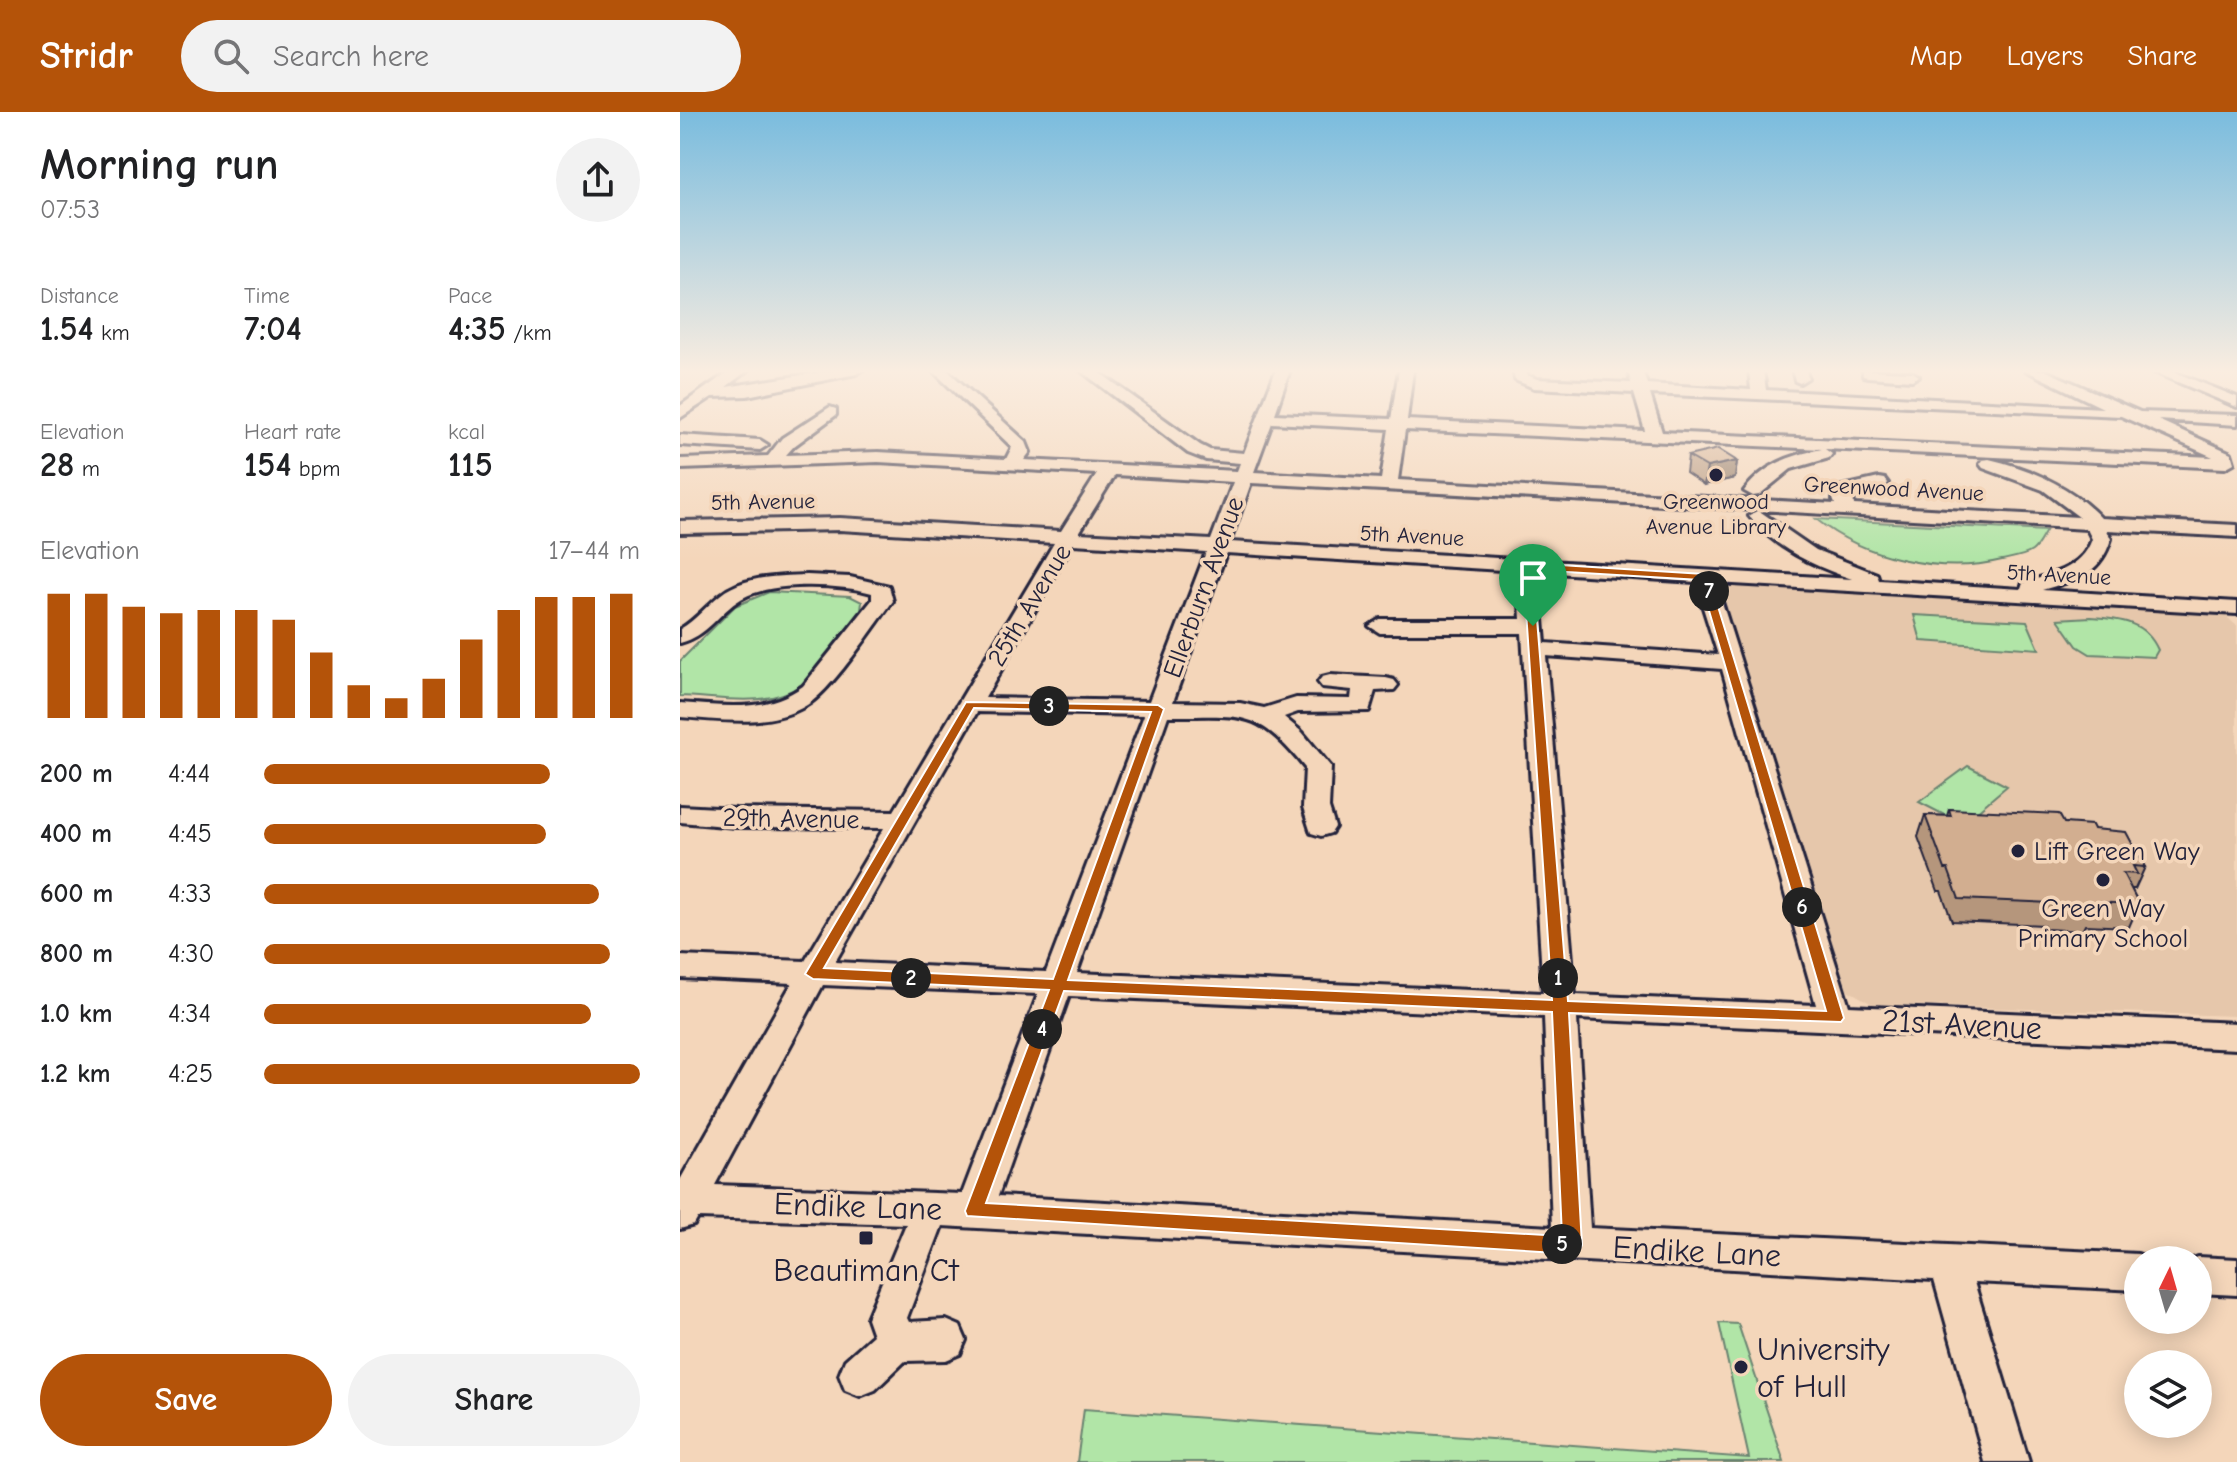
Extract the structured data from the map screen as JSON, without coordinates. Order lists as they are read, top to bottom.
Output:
{
  "streets": {
    "street": [
      "Greenwood Avenue",
      "5th Avenue",
      "Ellerburn Avenue",
      "25th Avenue",
      "29th Avenue",
      "21st Avenue",
      "Endike Lane"
    ]
  },
  "crossings": [
    ["Greenwood Avenue", "Ellerburn Avenue"],
    ["Greenwood Avenue", "25th Avenue"],
    ["5th Avenue", "Ellerburn Avenue"],
    ["5th Avenue", "25th Avenue"],
    ["Ellerburn Avenue", "21st Avenue"],
    ["Ellerburn Avenue", "Endike Lane"],
    ["25th Avenue", "29th Avenue"],
    ["25th Avenue", "21st Avenue"],
    ["25th Avenue", "Endike Lane"]
  ],
  "places": {
    "other": [
      "Greenwood Avenue Library",
      "Lift Green Way",
      "Green Way Primary School",
      "University of Hull"
    ],
    "transit": ["Beautiman Ct"]
  },
  "north": "top",
  "page": {
    "header": "Stridr",
    "search": "Search here",
    "nav": ["Map", "Layers", "Share"],
    "heading": ["Morning run", "07:53"],
    "stats": [
      ["Distance", "1.54 km"],
      ["Time", "7:04"],
      ["Pace", "4:35 /km"],
      ["Elevation", "28 m"],
      ["Heart rate", "154 bpm"],
      ["kcal", "115"]
    ],
    "chart": ["Elevation", "17–44 m"],
    "pins": [
      "7",
      "3",
      "6",
      "1",
      "2",
      "4",
      "5"
    ],
    "list": [
      {
        "name": "200 m",
        "note": "4:44"
      },
      {
        "name": "400 m",
        "note": "4:45"
      },
      {
        "name": "600 m",
        "note": "4:33"
      },
      {
        "name": "800 m",
        "note": "4:30"
      },
      {
        "name": "1.0 km",
        "note": "4:34"
      },
      {
        "name": "1.2 km",
        "note": "4:25"
      }
    ],
    "buttons": ["Save", "Share"]
  }
}
